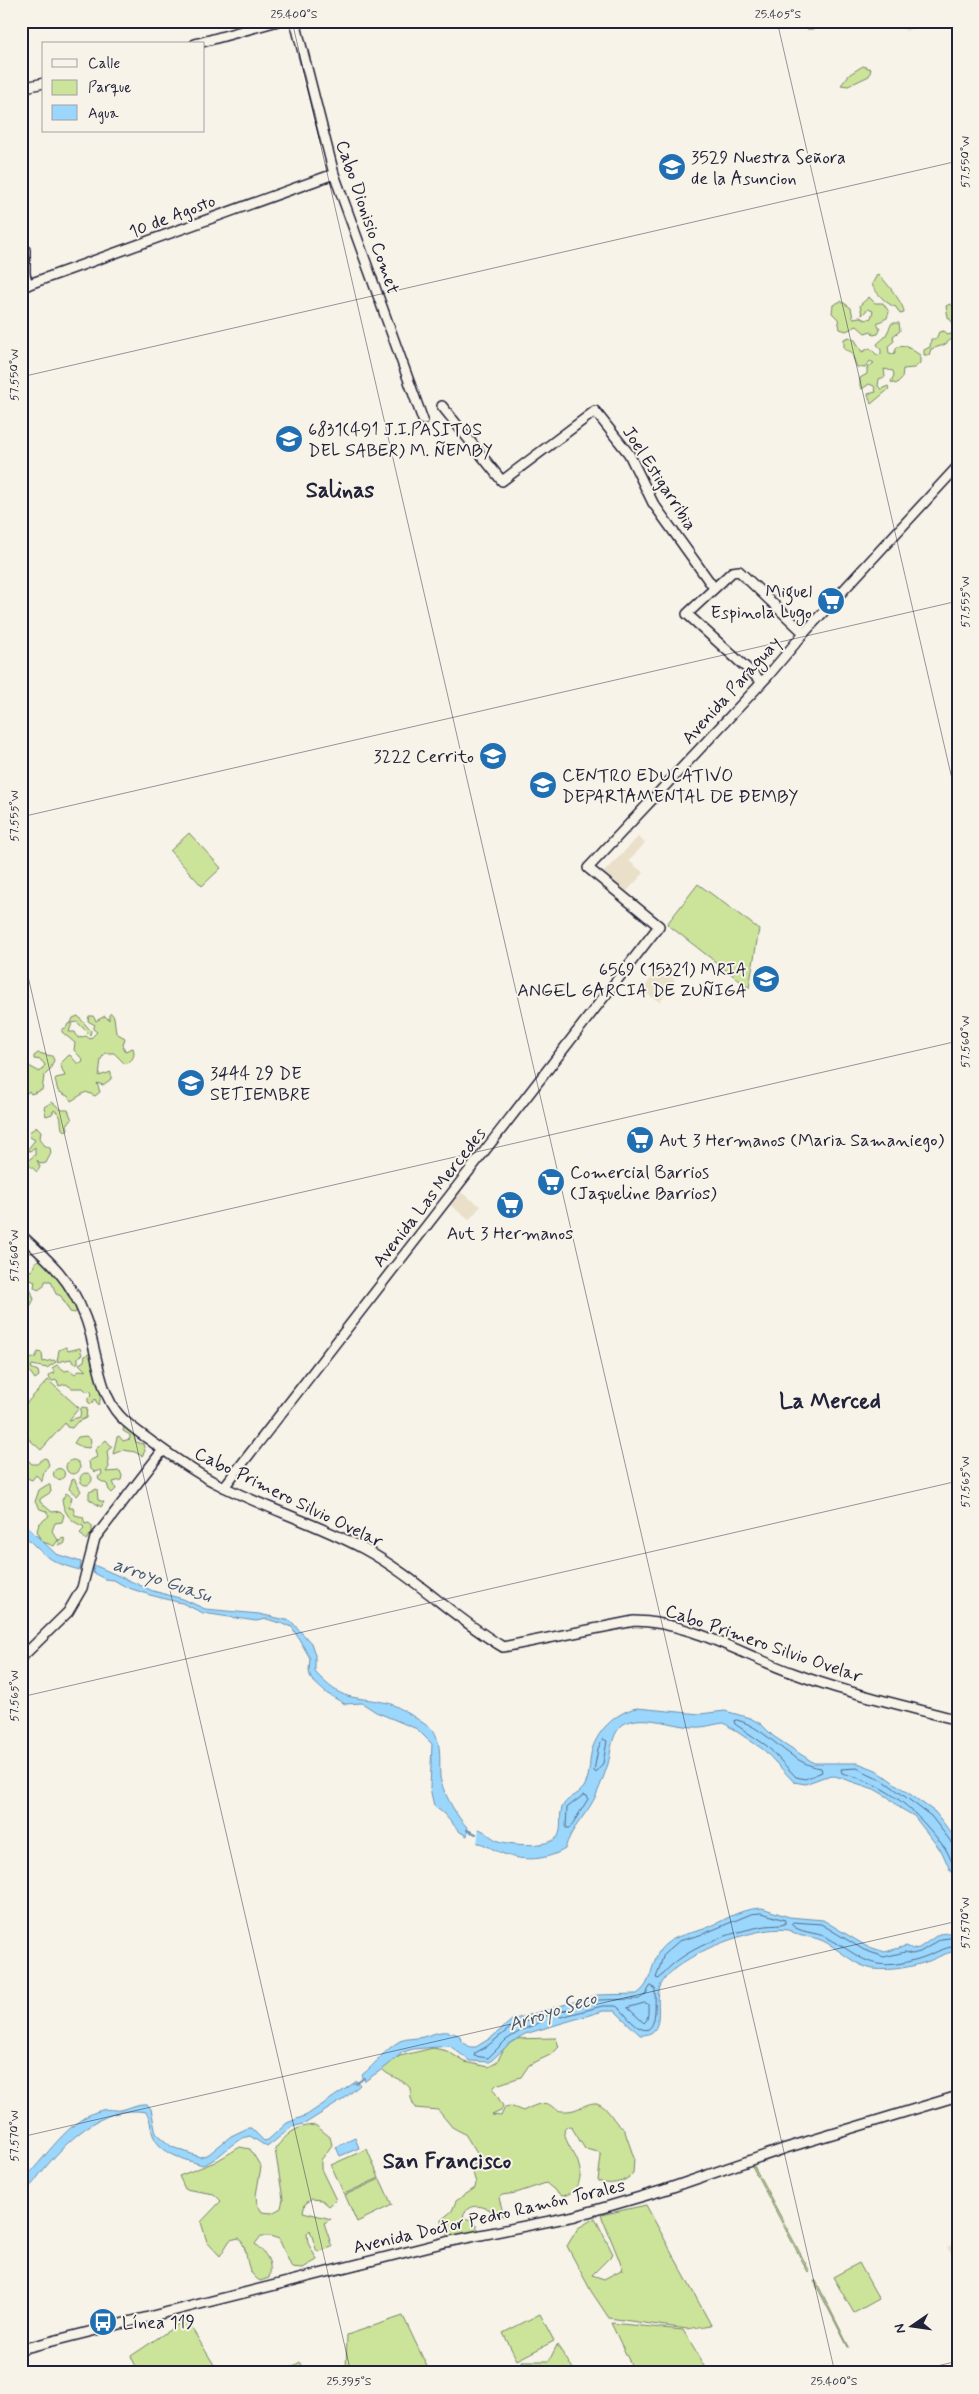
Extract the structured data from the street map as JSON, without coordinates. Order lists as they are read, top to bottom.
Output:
{
  "streets": {
    "street": [
      "10 de Agosto",
      "Cabo Dionisio Comet",
      "Joel Estigarribia",
      "Avenida Paraguay",
      "Avenida Las Mercedes",
      "Cabo Primero Silvio Ovelar",
      "Avenida Doctor Pedro Ramón Torales"
    ]
  },
  "crossings": [
    ["10 de Agosto", "Cabo Dionisio Comet"],
    ["Avenida Paraguay", "Avenida Las Mercedes"],
    ["Avenida Las Mercedes", "Cabo Primero Silvio Ovelar"]
  ],
  "districts": ["Salinas", "La Merced", "San Francisco"],
  "water": ["arroyo Guasu", "Arroyo Seco"],
  "places": {
    "school or university": [
      "3529 Nuestra Señora de la Asuncion",
      "6831(491 J.I.PASITOS DEL SABER) M. ÑEMBY",
      "3222 Cerrito",
      "CENTRO EDUCATIVO DEPARTAMENTAL DE ÐEMBY",
      "6569 (15321) MRIA ANGEL GARCIA DE ZUÑIGA",
      "3444 29 DE SETIEMBRE"
    ],
    "supermarket": [
      "Miguel Espinola Lugo",
      "Aut 3 Hermanos (Maria Samaniego)",
      "Comercial Barrios (Jaqueline Barrios)",
      "Aut 3 Hermanos"
    ],
    "bus stop": ["Línea 119"]
  },
  "legend": ["Calle", "Parque", "Agua"],
  "north": "left",
  "coordinates": [
    "25.400°S",
    "25.405°S",
    "57.550°W",
    "57.555°W",
    "57.560°W",
    "57.565°W",
    "57.570°W",
    "25.395°S"
  ]
}
